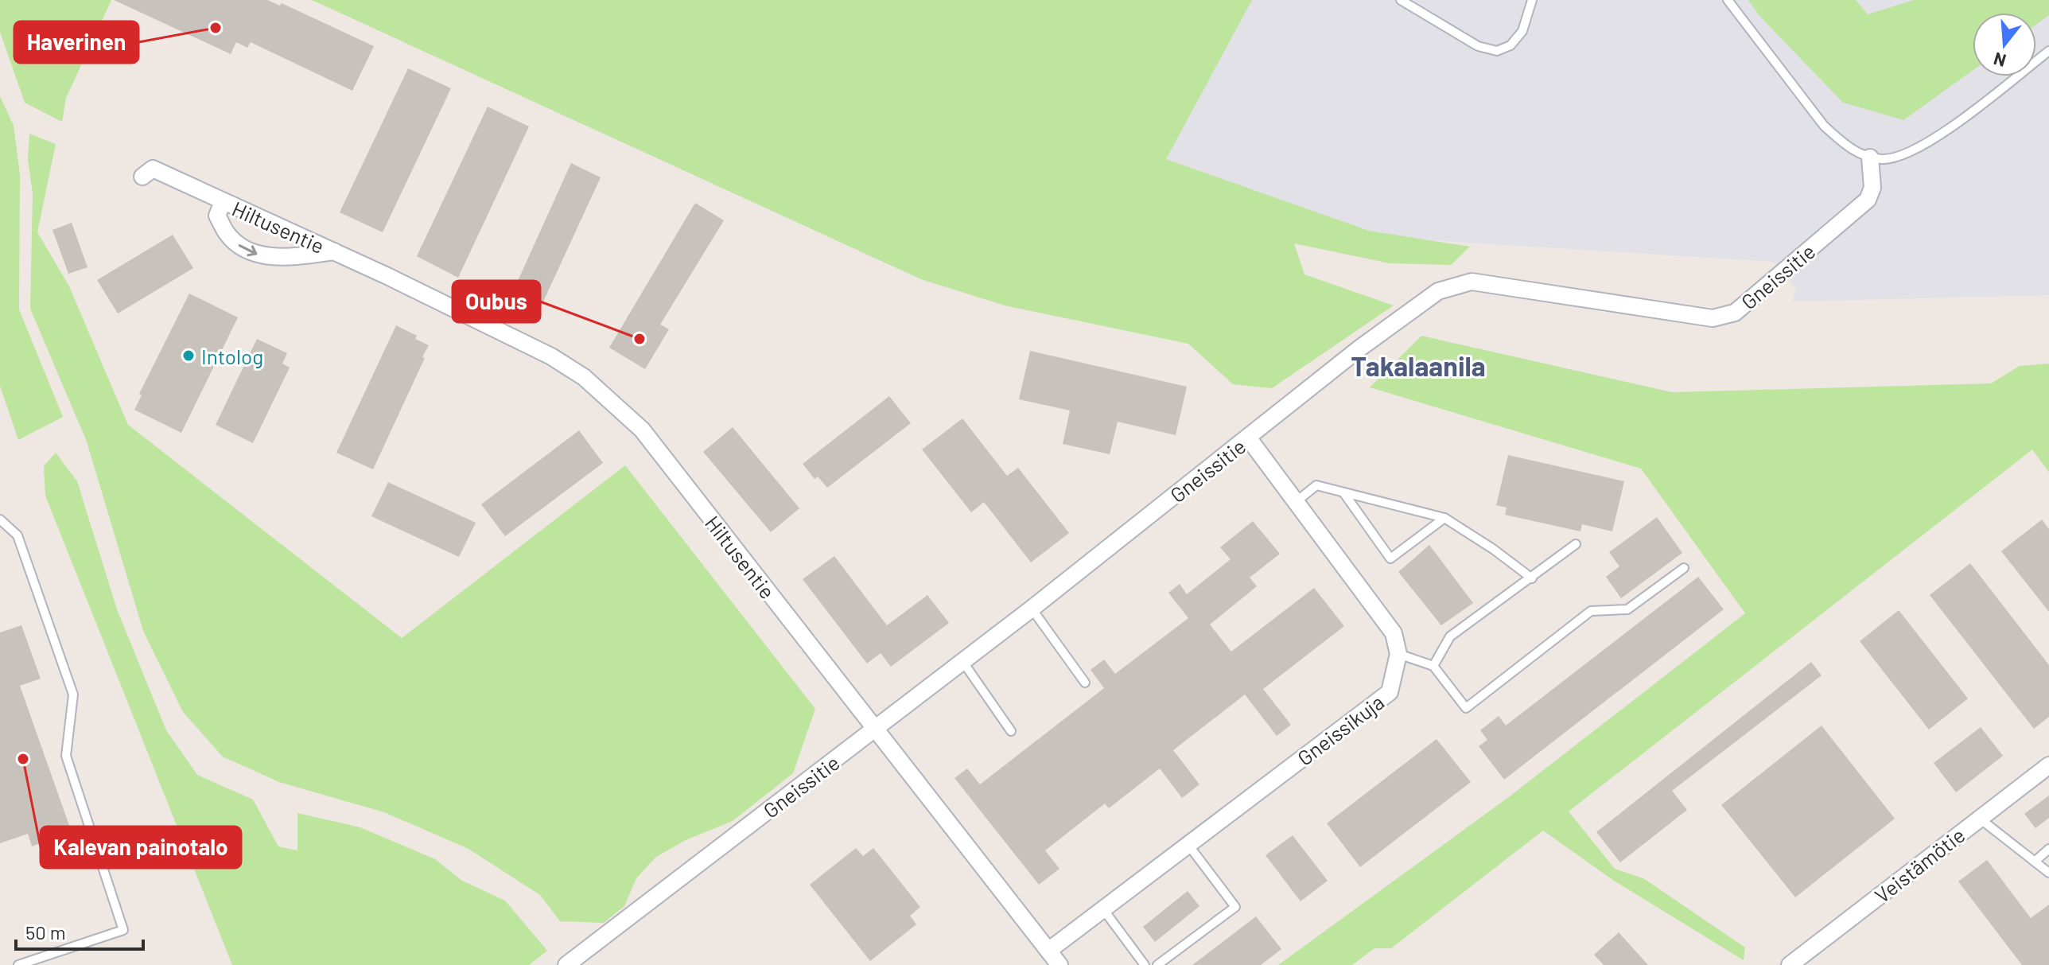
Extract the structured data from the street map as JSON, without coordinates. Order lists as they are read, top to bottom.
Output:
{
  "streets": {
    "street": [
      "Hiltusentie",
      "Gneissitie",
      "Gneissikuja",
      "Veistämötie"
    ]
  },
  "crossings": [
    ["Hiltusentie", "Gneissitie"],
    ["Hiltusentie", "Gneissikuja"]
  ],
  "districts": ["Takalaanila"],
  "places": [
    "Haverinen",
    "Oubus",
    "Intolog",
    "Kalevan painotalo"
  ],
  "scale_bar": "50 m",
  "north": "bottom"
}
